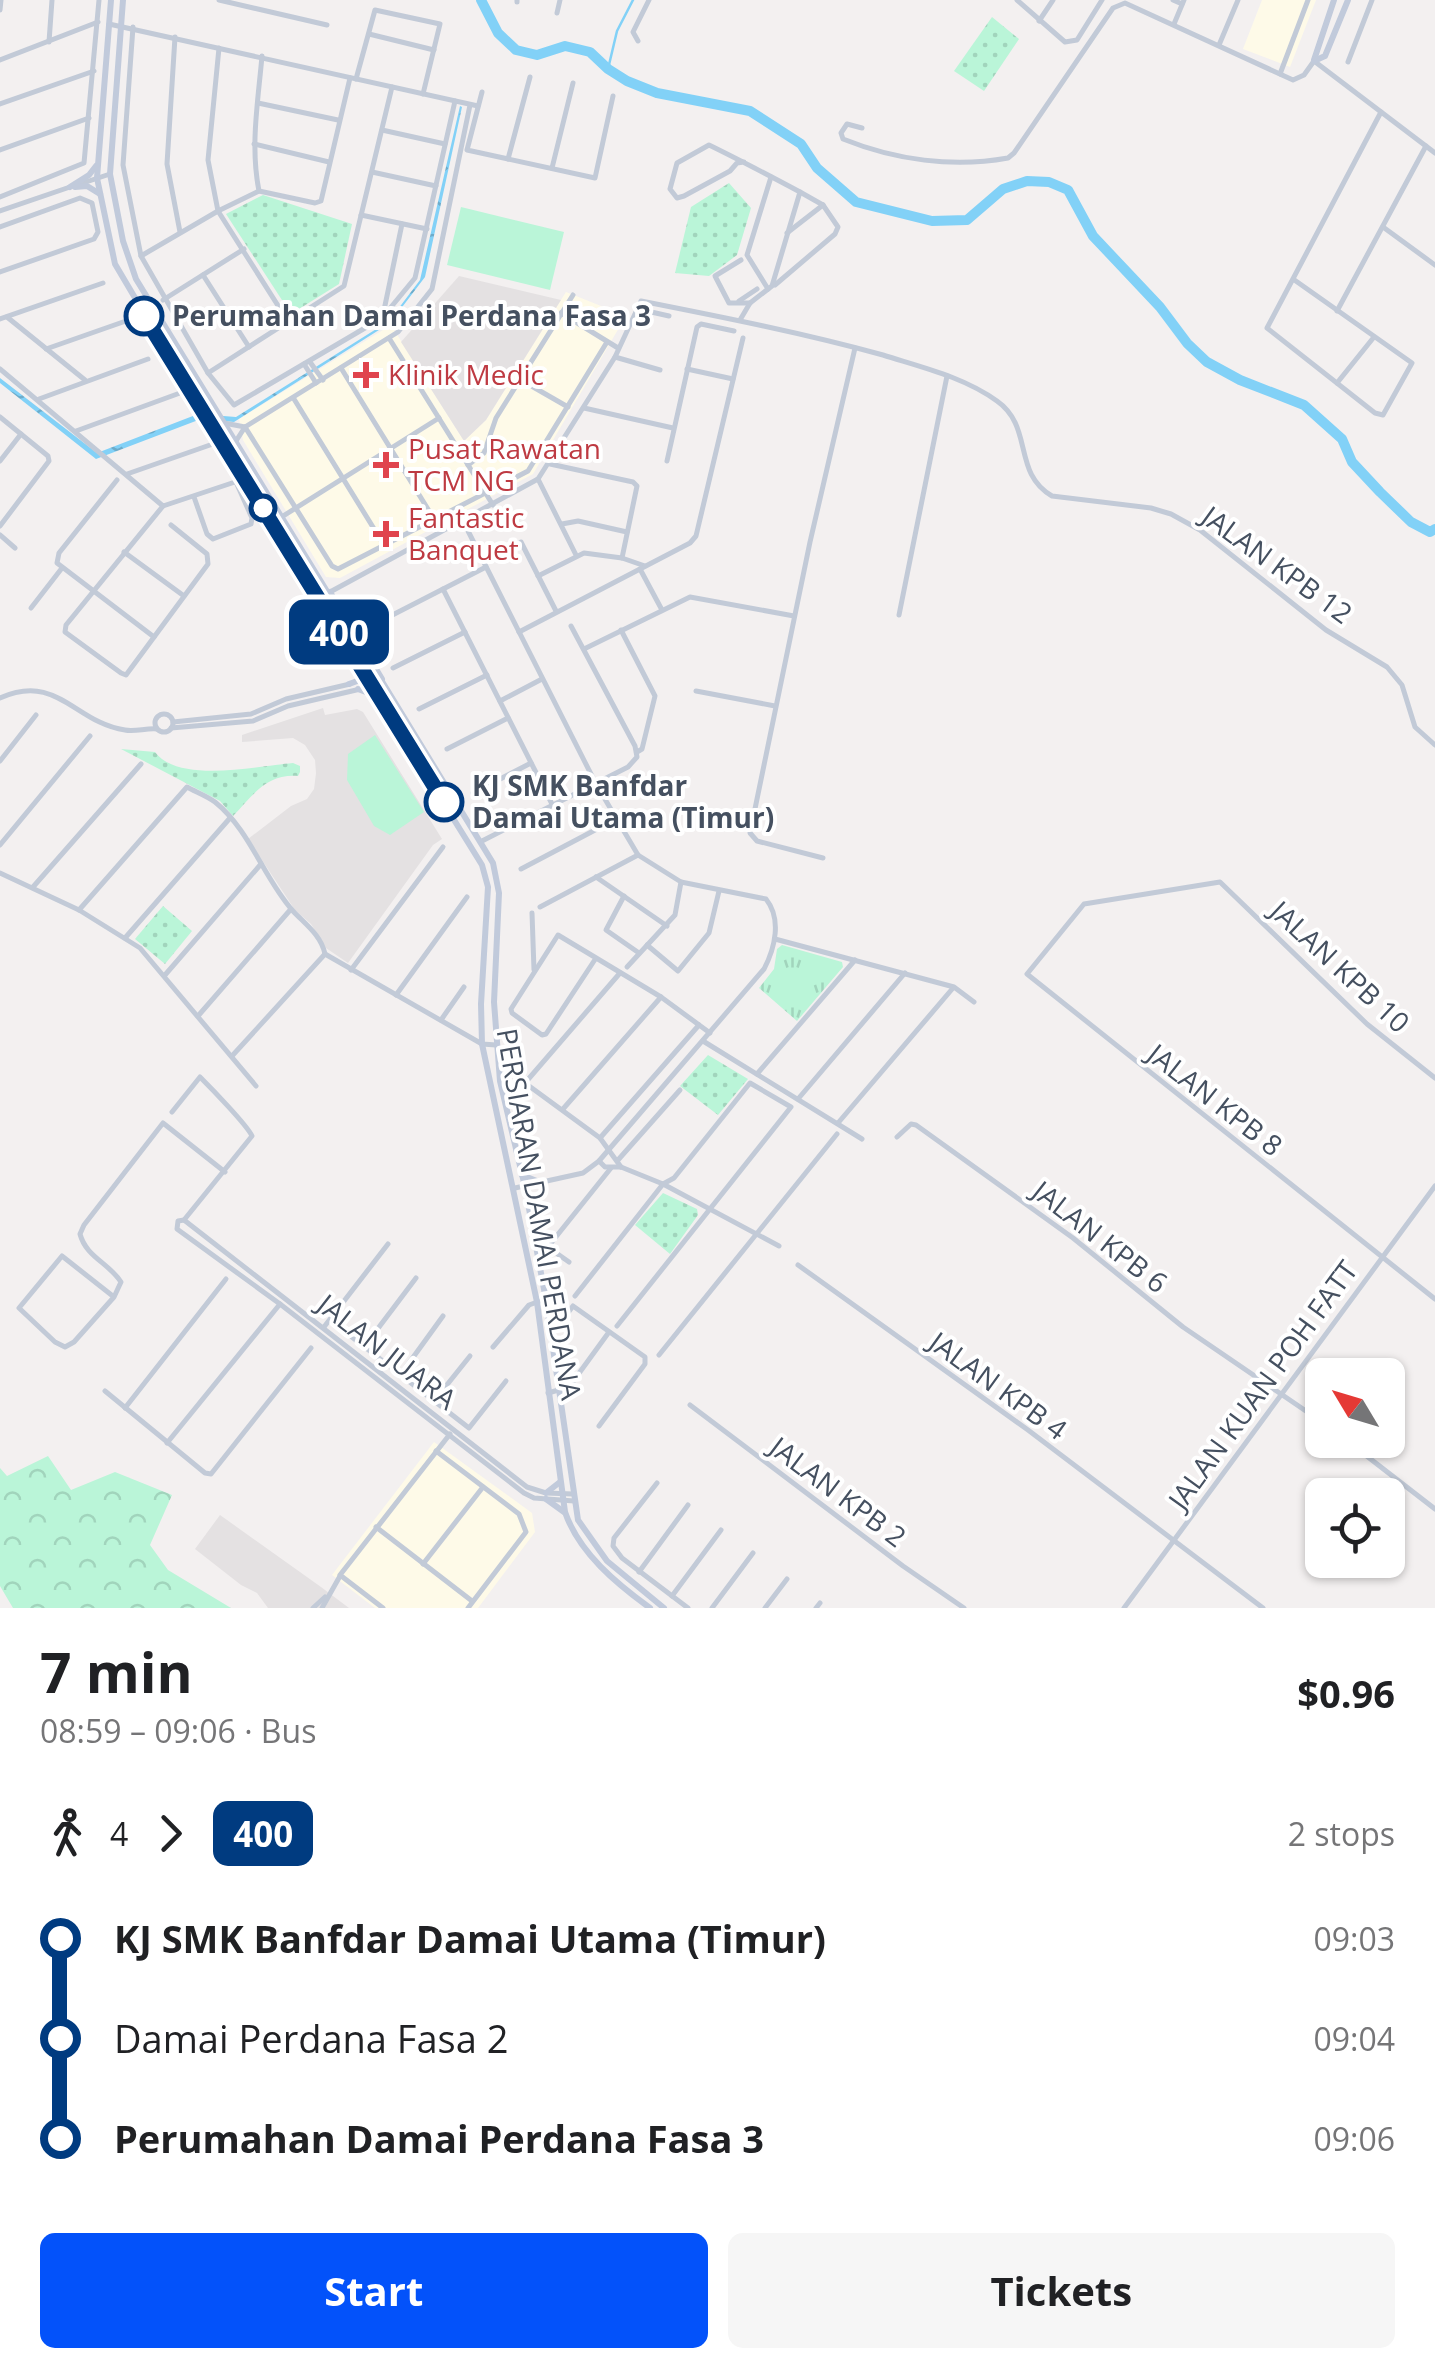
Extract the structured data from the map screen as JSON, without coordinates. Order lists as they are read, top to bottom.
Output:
{
  "streets": {
    "main road": ["PERSIARAN DAMAI PERDANA"],
    "street": [
      "JALAN KPB 12",
      "JALAN KPB 10",
      "JALAN KPB 8",
      "JALAN KPB 6",
      "JALAN JUARA",
      "JALAN KUAN POH FATT",
      "JALAN KPB 4",
      "JALAN KPB 2"
    ]
  },
  "crossings": [
    ["JALAN KPB 10", "JALAN KPB 8"],
    ["JALAN KPB 8", "JALAN KUAN POH FATT"],
    ["PERSIARAN DAMAI PERDANA", "JALAN JUARA"],
    ["JALAN KPB 6", "JALAN KUAN POH FATT"],
    ["JALAN KUAN POH FATT", "JALAN KPB 4"]
  ],
  "places": {
    "other": ["Perumahan Damai Perdana Fasa 3", "KJ SMK Banfdar Damai Utama (Timur)"],
    "health": ["Klinik Medic", "Pusat Rawatan TCM NG", "Fantastic Banquet"]
  },
  "lines": ["bus line 400"],
  "north": "top left",
  "page": {
    "on_map": "400",
    "heading": ["7 min", "08:59 – 09:06 · Bus", "$0.96"],
    "legs": ["4", "400", "2 stops"],
    "list": [
      {
        "name": "KJ SMK Banfdar Damai Utama (Timur)",
        "value": "09:03"
      },
      {
        "name": "Damai Perdana Fasa 2",
        "value": "09:04"
      },
      {
        "name": "Perumahan Damai Perdana Fasa 3",
        "value": "09:06"
      }
    ],
    "buttons": ["Start", "Tickets"]
  }
}
